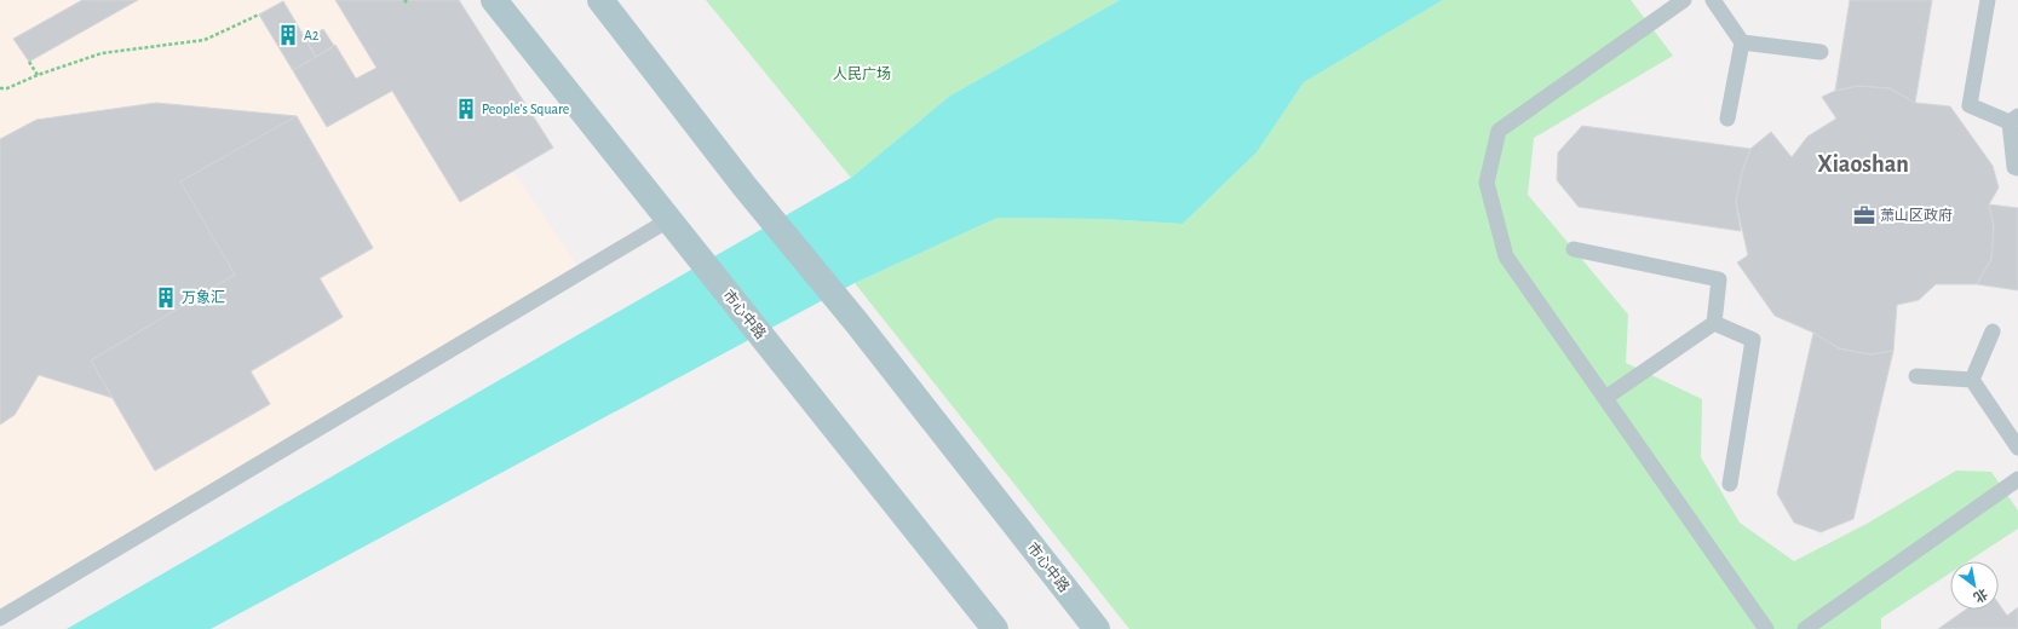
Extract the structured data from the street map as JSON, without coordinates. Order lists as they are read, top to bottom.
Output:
{
  "streets": {
    "main road": ["市心中路"]
  },
  "districts": ["Xiaoshan"],
  "parks": ["人民广场"],
  "places": {
    "building": ["A2", "People’s Square", "万象汇"],
    "office": ["萧山区政府"]
  },
  "north": "bottom right"
}
